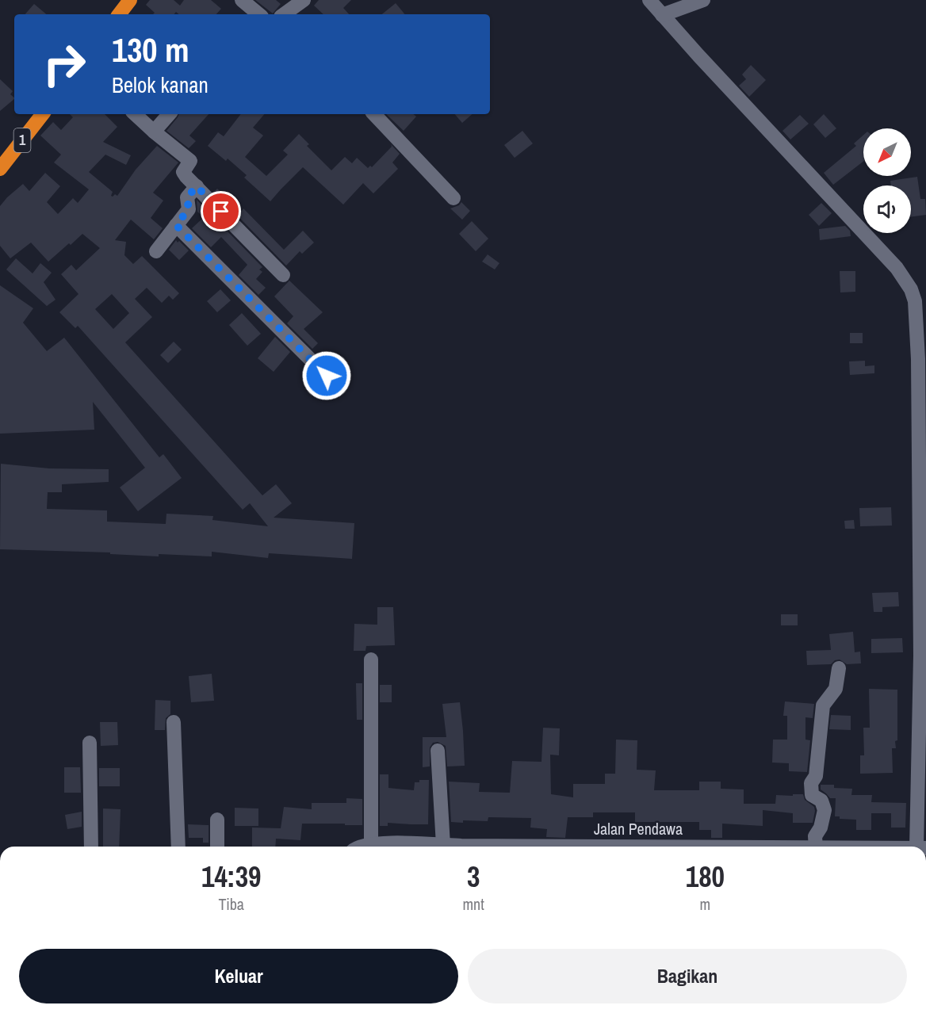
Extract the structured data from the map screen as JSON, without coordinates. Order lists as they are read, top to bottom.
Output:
{
  "streets": {
    "highway": ["1"],
    "street": ["Jalan Pendawa"]
  },
  "north": "bottom left",
  "page": {
    "turn": ["130 m", "Belok kanan"],
    "eta": [
      "14:39",
      "Tiba",
      "3",
      "mnt",
      "180",
      "m"
    ],
    "buttons": ["Keluar", "Bagikan"]
  }
}
